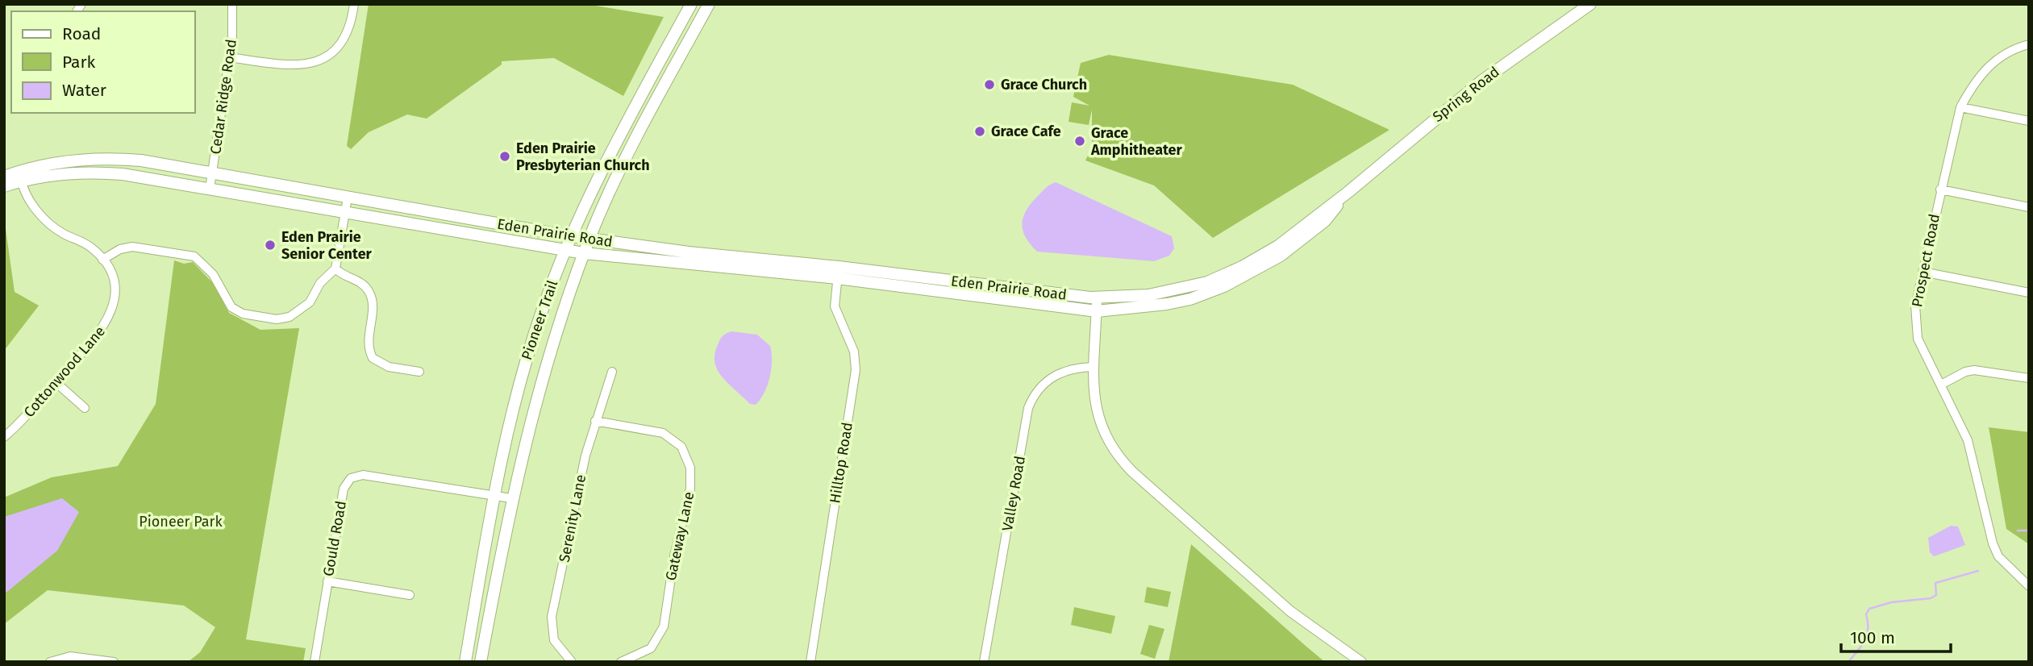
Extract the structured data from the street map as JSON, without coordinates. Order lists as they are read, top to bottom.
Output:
{
  "streets": {
    "main road": ["Spring Road", "Eden Prairie Road", "Pioneer Trail"],
    "street": [
      "Cedar Ridge Road",
      "Prospect Road",
      "Cottonwood Lane",
      "Hilltop Road",
      "Valley Road",
      "Serenity Lane",
      "Gateway Lane",
      "Gould Road"
    ]
  },
  "crossings": [
    ["Spring Road", "Eden Prairie Road"],
    ["Cedar Ridge Road", "Eden Prairie Road"],
    ["Eden Prairie Road", "Pioneer Trail"],
    ["Eden Prairie Road", "Cottonwood Lane"],
    ["Eden Prairie Road", "Hilltop Road"],
    ["Pioneer Trail", "Gould Road"],
    ["Serenity Lane", "Gateway Lane"]
  ],
  "parks": ["Pioneer Park"],
  "places": [
    "Grace Church",
    "Grace Cafe",
    "Grace Amphitheater",
    "Eden Prairie Presbyterian Church",
    "Eden Prairie Senior Center"
  ],
  "legend": ["Road", "Park", "Water"],
  "scale_bar": "100 m"
}
